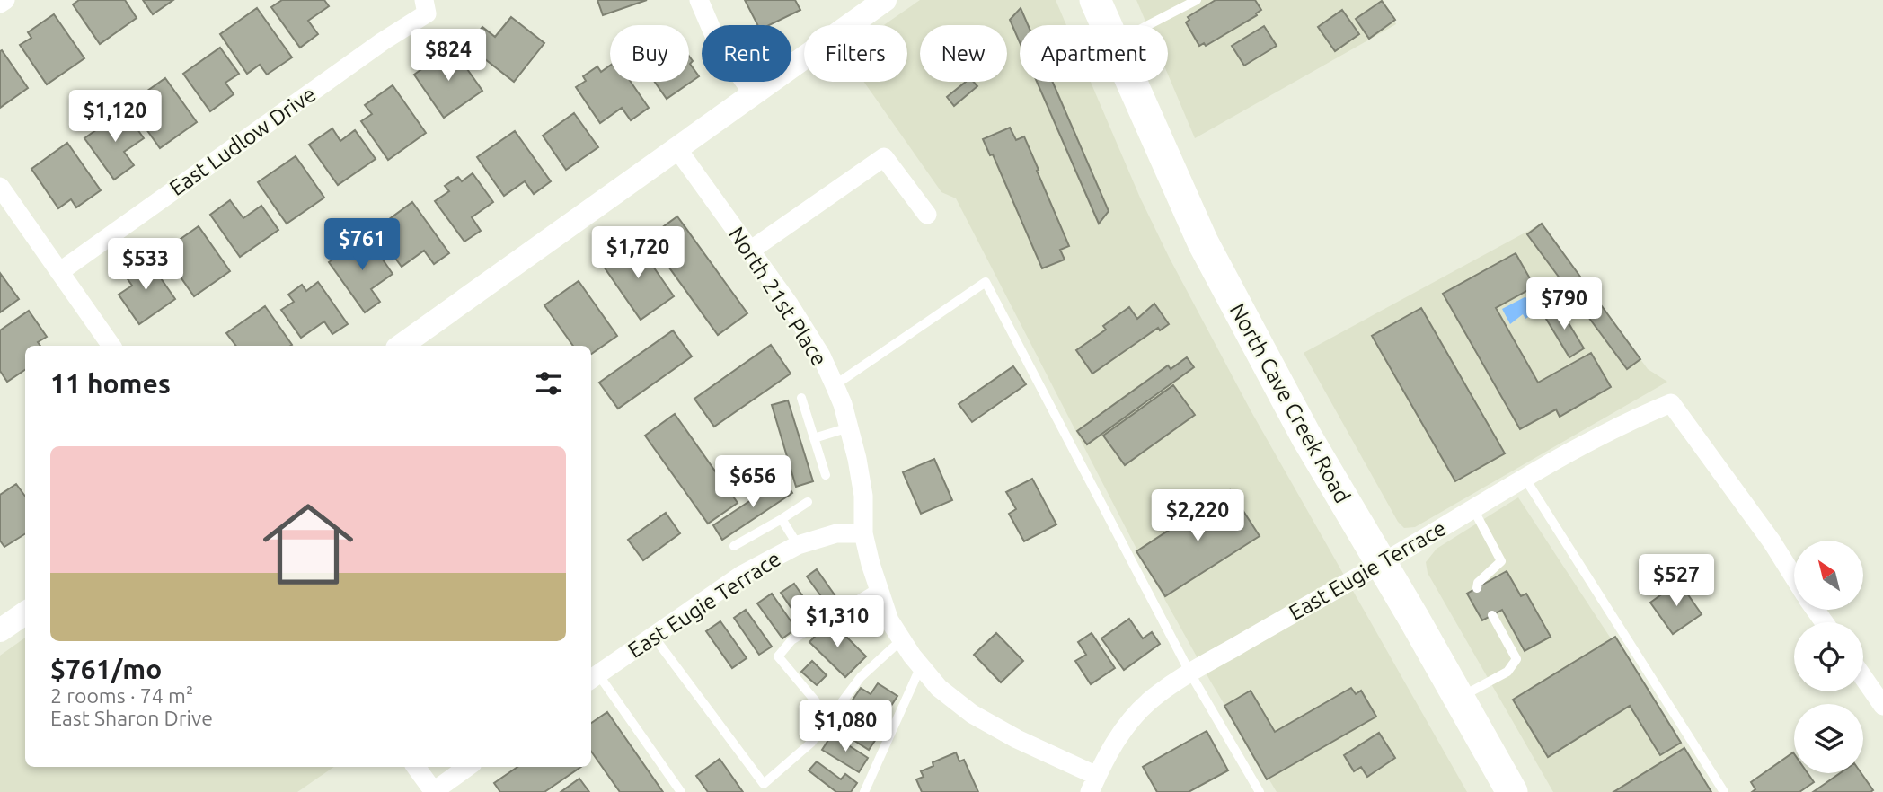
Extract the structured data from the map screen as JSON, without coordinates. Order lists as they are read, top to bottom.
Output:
{
  "streets": {
    "main road": ["North Cave Creek Road"],
    "street": ["East Ludlow Drive", "North 21st Place", "East Eugie Terrace"]
  },
  "crossings": [
    ["North 21st Place", "East Eugie Terrace"],
    ["North Cave Creek Road", "East Eugie Terrace"]
  ],
  "north": "top left",
  "page": {
    "chip": [
      "Buy",
      "Rent",
      "Filters",
      "New",
      "Apartment"
    ],
    "price": [
      "$824",
      "$1,120",
      "$761",
      "$1,720",
      "$533",
      "$790",
      "$656",
      "$2,220",
      "$527",
      "$1,310",
      "$1,080"
    ],
    "heading": "11 homes",
    "list": [
      {
        "name": "$761/mo",
        "note": "2 rooms · 74 m² · East Sharon Drive"
      }
    ]
  }
}
